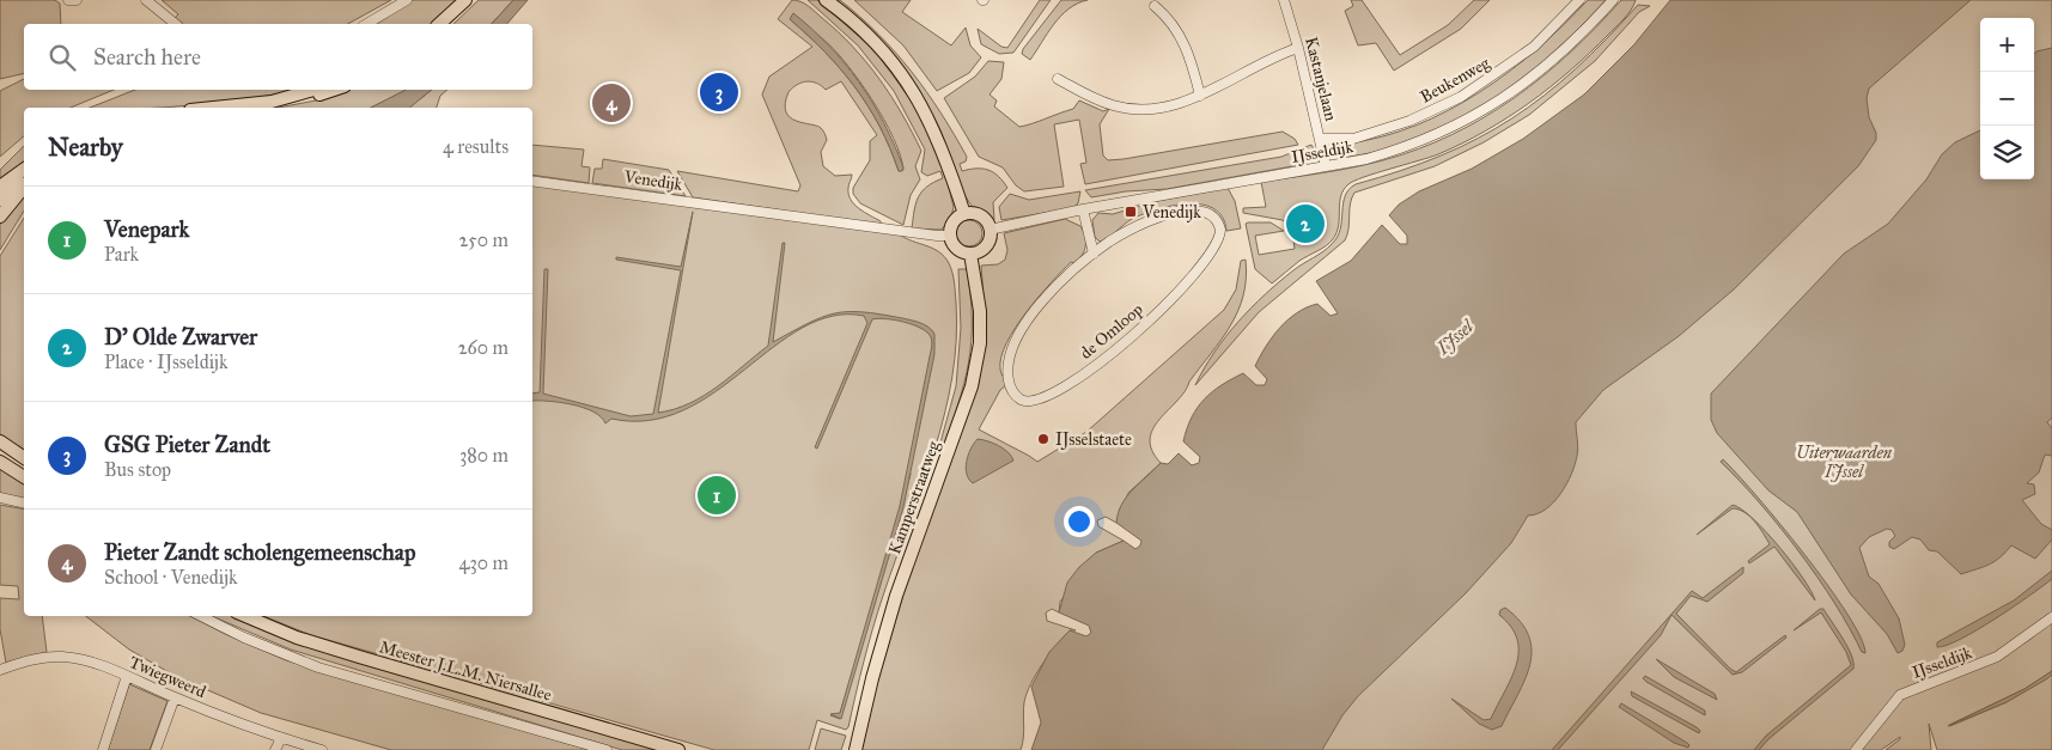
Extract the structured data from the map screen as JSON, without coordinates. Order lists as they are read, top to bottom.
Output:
{
  "streets": {
    "main road": ["Kamperstraatweg", "Meester J.L.M. Niersallee"],
    "street": [
      "Kastanjelaan",
      "Beukenweg",
      "IJsseldijk",
      "Venedijk",
      "de Omloop",
      "Twiegweerd"
    ]
  },
  "crossings": [
    ["Kastanjelaan", "Beukenweg"],
    ["Kastanjelaan", "IJsseldijk"],
    ["IJsseldijk", "Venedijk"],
    ["IJsseldijk", "Kamperstraatweg"],
    ["Venedijk", "Kamperstraatweg"]
  ],
  "water": ["IJssel"],
  "parks": ["Uiterwaarden IJssel"],
  "places": {
    "transit": ["Venedijk"],
    "other": ["IJsselstaete"]
  },
  "page": {
    "map_buttons": ["+", "−"],
    "search": "Search here",
    "pins": [
      "3",
      "4",
      "2",
      "1"
    ],
    "heading": ["Nearby", "4 results"],
    "list": [
      {
        "mark": "1",
        "name": "Venepark",
        "note": "Park",
        "value": "250 m"
      },
      {
        "mark": "2",
        "name": "D' Olde Zwarver",
        "note": "Place · IJsseldijk",
        "value": "260 m"
      },
      {
        "mark": "3",
        "name": "GSG Pieter Zandt",
        "note": "Bus stop",
        "value": "380 m"
      },
      {
        "mark": "4",
        "name": "Pieter Zandt scholengemeenschap",
        "note": "School · Venedijk",
        "value": "430 m"
      }
    ]
  }
}
